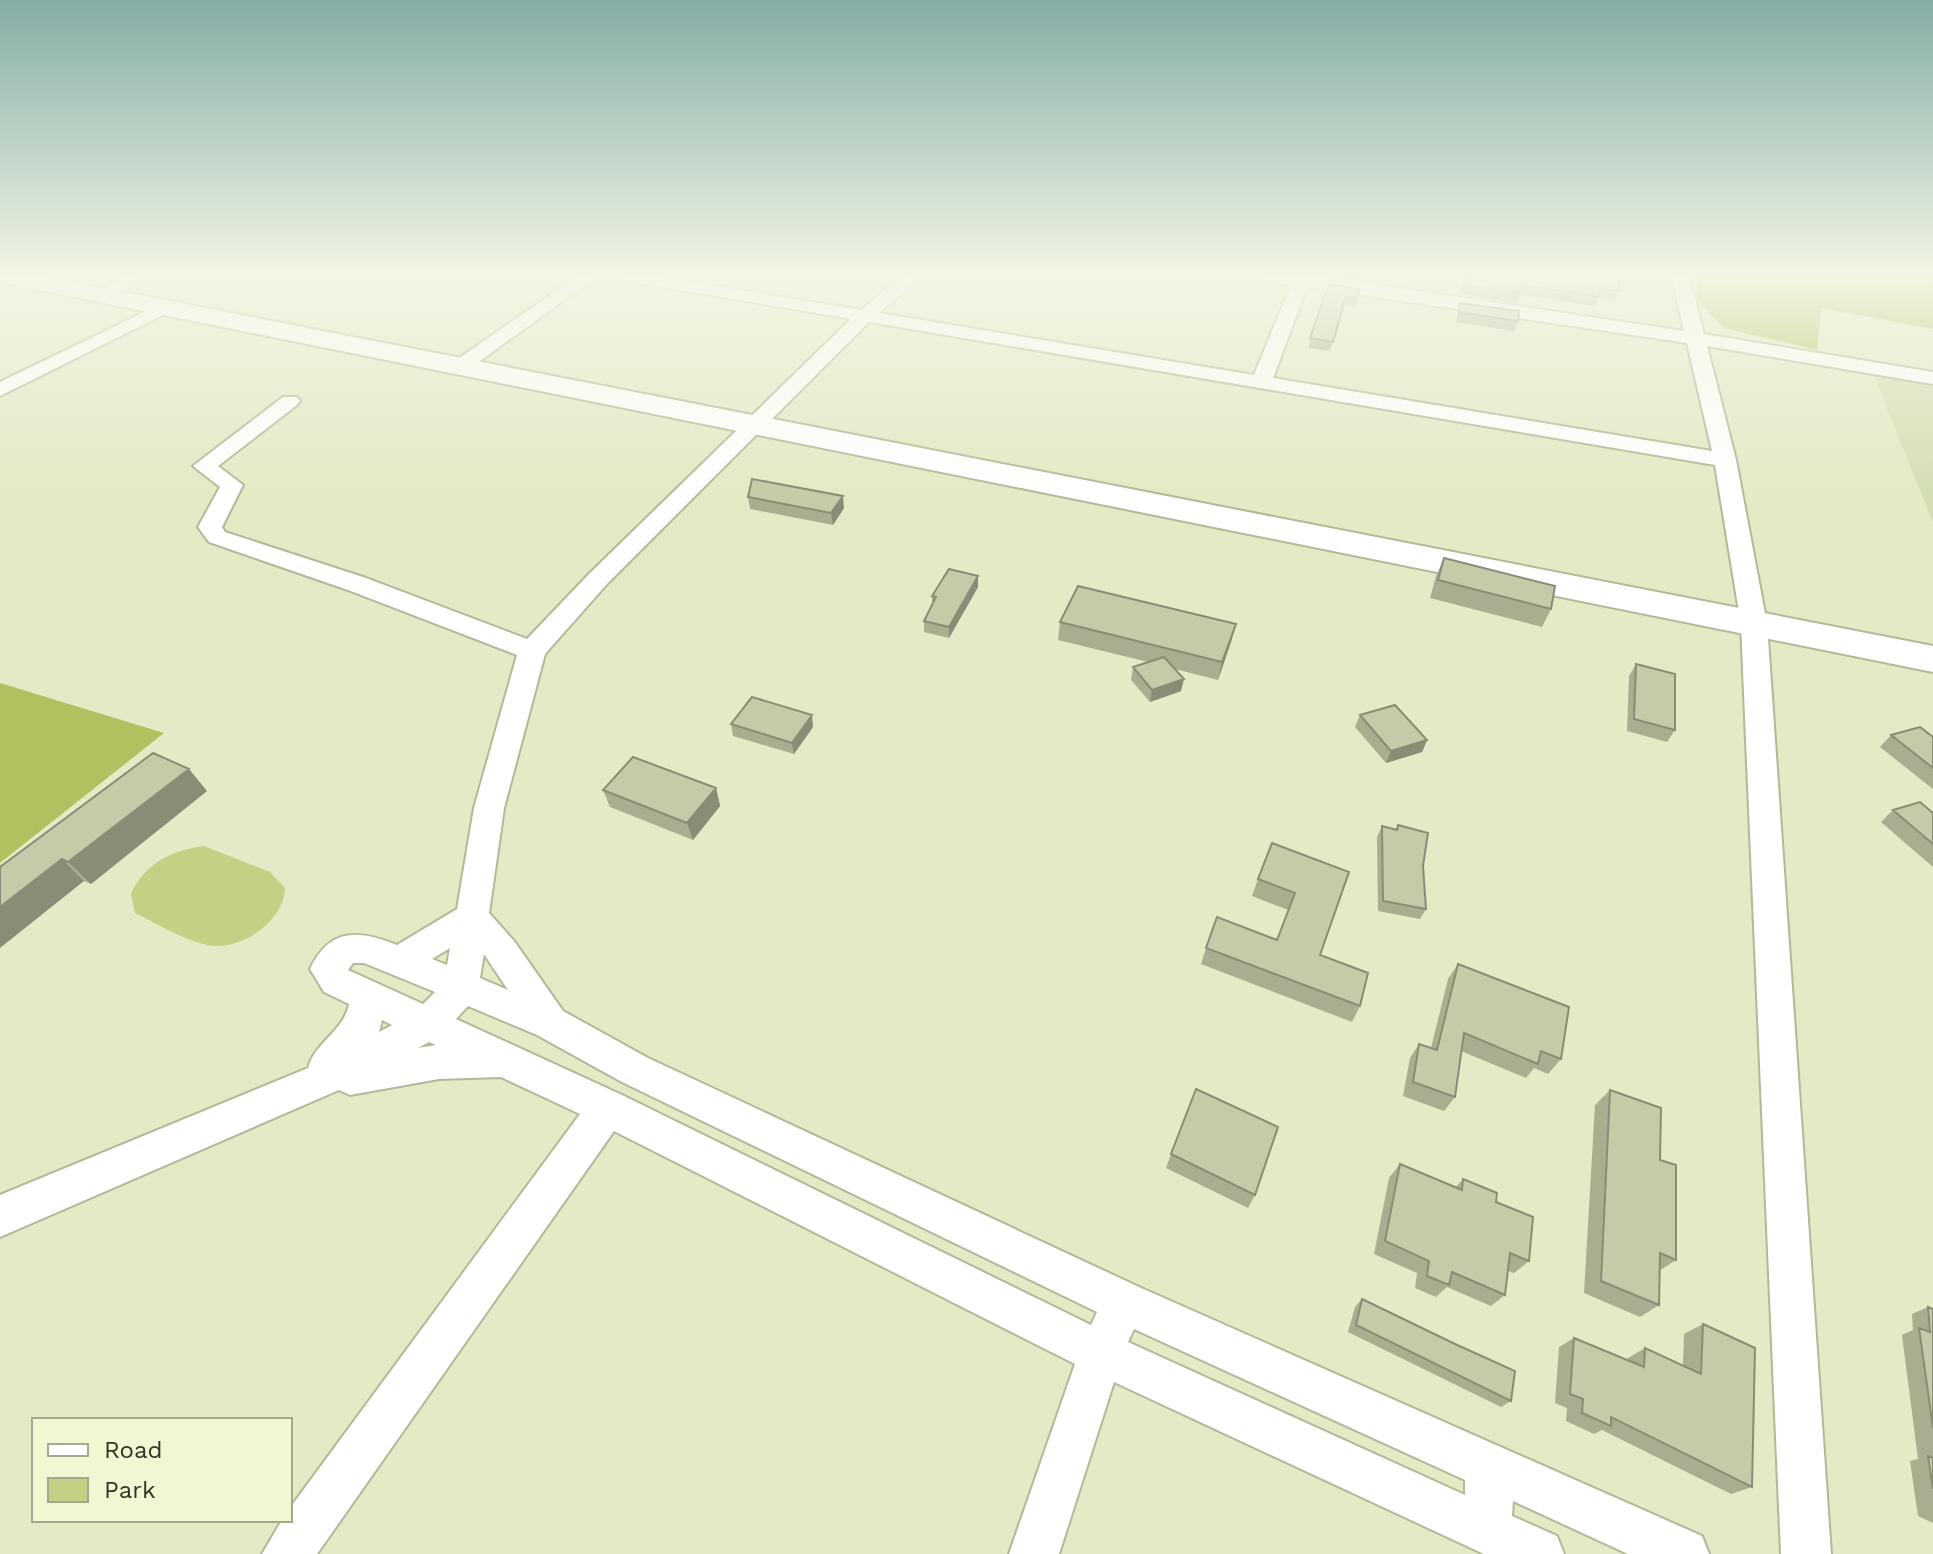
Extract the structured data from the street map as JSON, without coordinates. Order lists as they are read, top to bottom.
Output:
{
  "legend": ["Road", "Park"]
}
